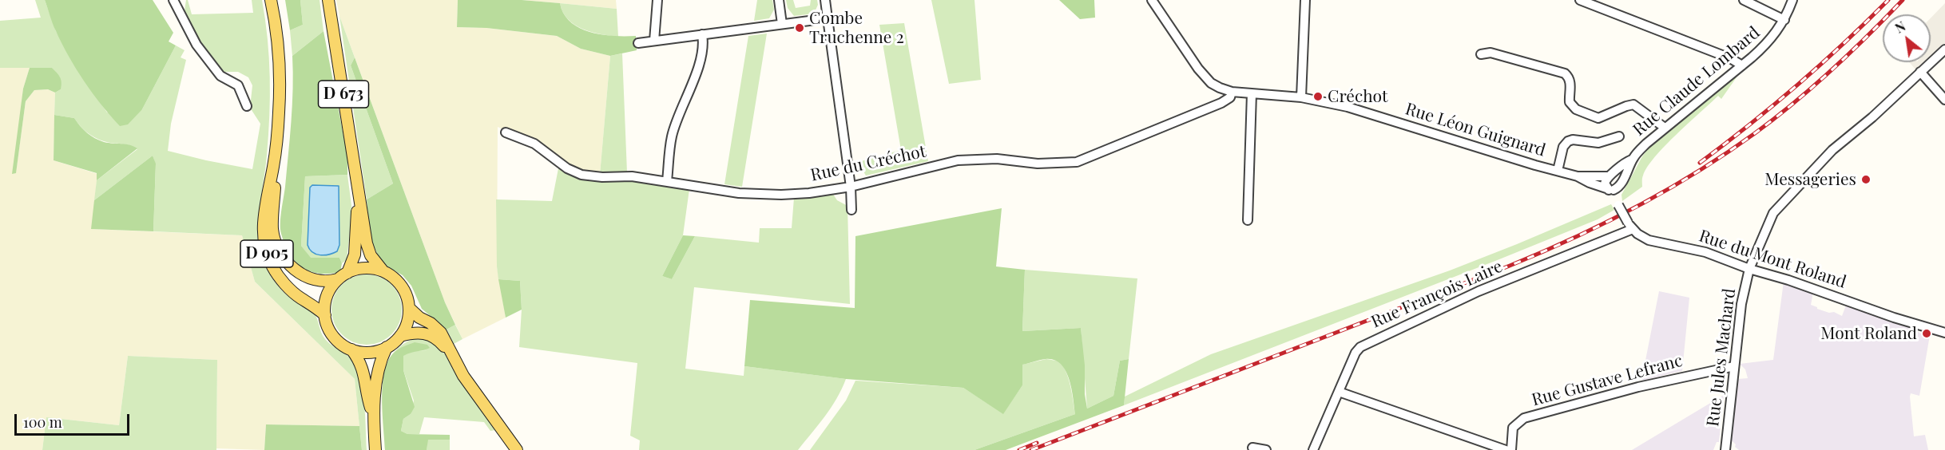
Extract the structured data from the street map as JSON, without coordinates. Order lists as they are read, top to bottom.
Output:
{
  "streets": {
    "main road": ["D 673", "D 905"],
    "street": [
      "Rue Claude Lombard",
      "Rue Léon Guignard",
      "Rue du Créchot",
      "Rue du Mont Roland",
      "Rue François Laire",
      "Rue Jules Machard",
      "Rue Gustave Lefranc"
    ]
  },
  "crossings": [
    ["Rue Claude Lombard", "Rue Léon Guignard"],
    ["D 673", "D 905"],
    ["Rue Léon Guignard", "Rue du Créchot"],
    ["Rue du Mont Roland", "Rue François Laire"],
    ["Rue du Mont Roland", "Rue Jules Machard"],
    ["Rue Jules Machard", "Rue Gustave Lefranc"]
  ],
  "places": [
    "Combe Truchenne 2",
    "Créchot",
    "Messageries",
    "Mont Roland"
  ],
  "scale_bar": "100 m",
  "north": "top left"
}
